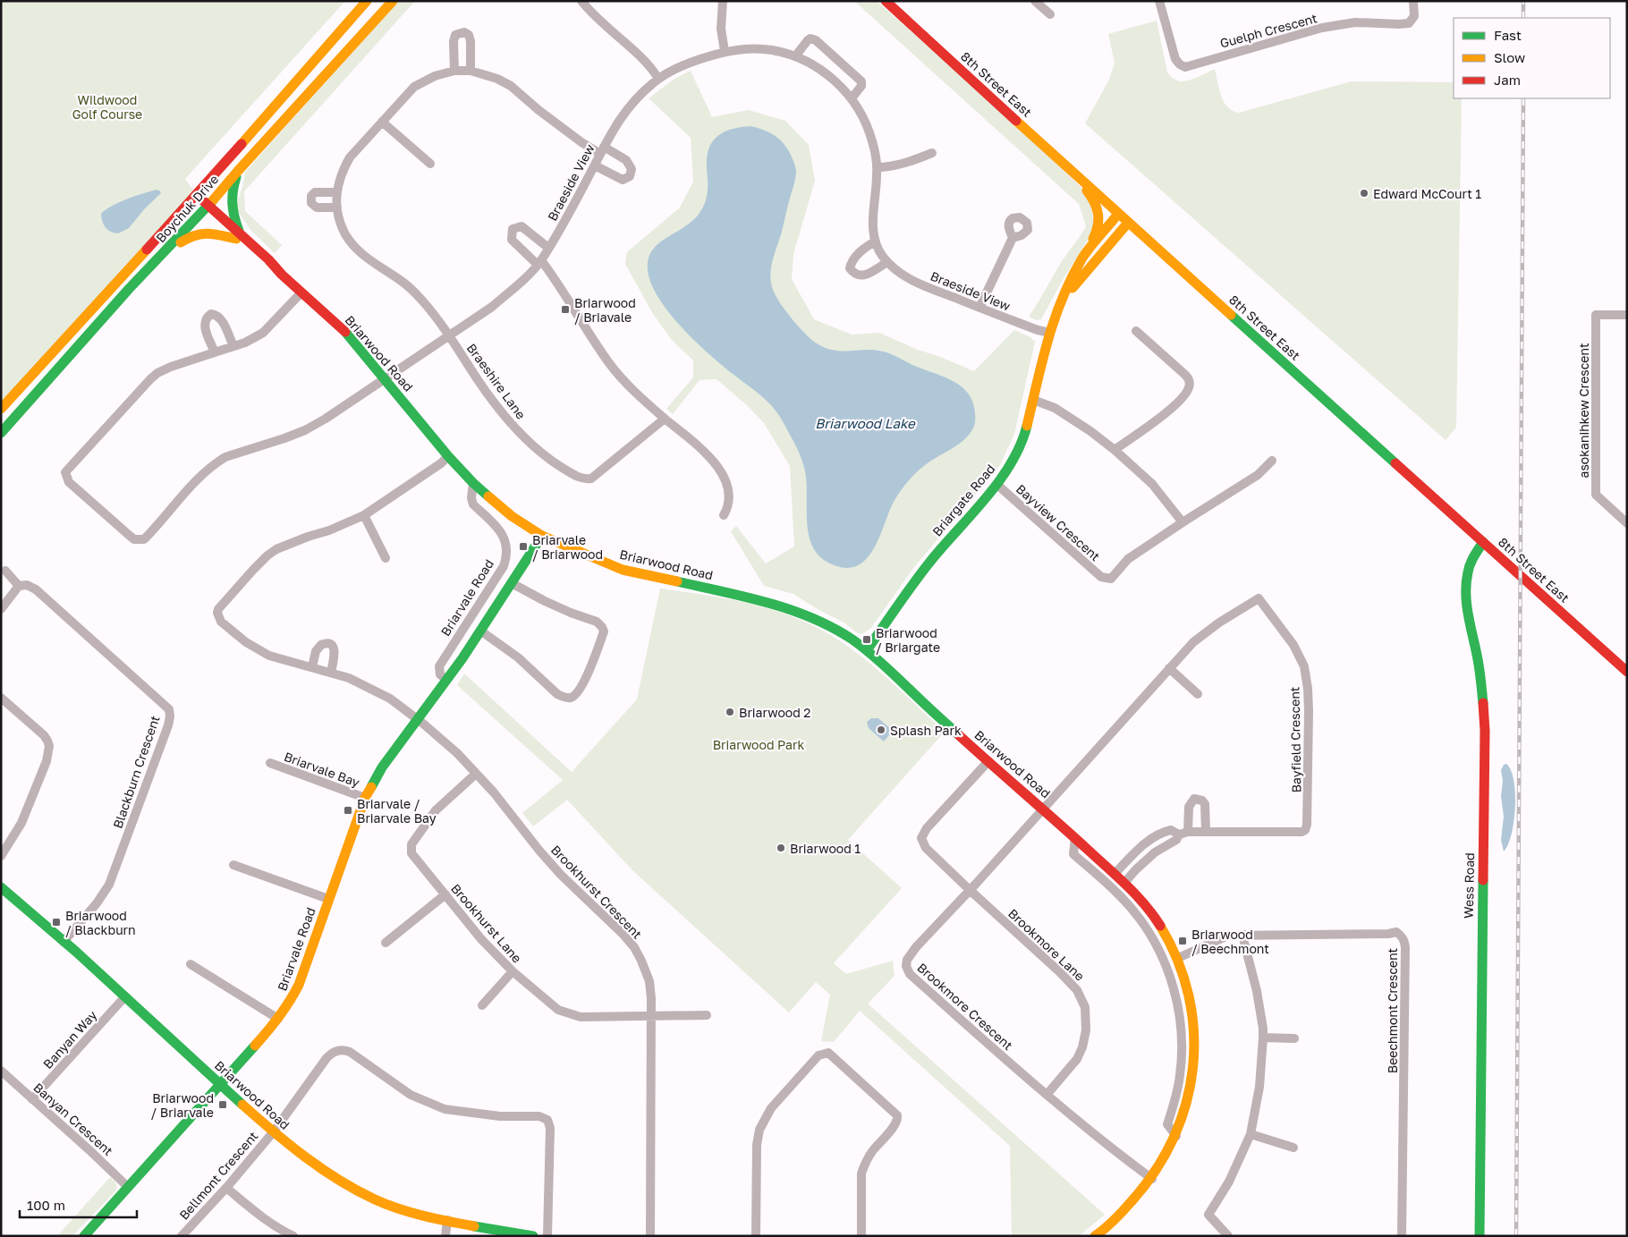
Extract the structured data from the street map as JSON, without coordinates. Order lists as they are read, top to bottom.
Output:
{
  "streets": {
    "street": [
      "Guelph Crescent",
      "8th Street East",
      "Braeside View",
      "Boychuk Drive",
      "Briarwood Road",
      "Braeshire Lane",
      "asokanihkew Crescent",
      "Briargate Road",
      "Bayview Crescent",
      "Briarvale Road",
      "Bayfield Crescent",
      "Briarvale Bay",
      "Blackburn Crescent",
      "Wess Road",
      "Brookhurst Crescent",
      "Brookhurst Lane",
      "Brookmore Lane",
      "Brookmore Crescent",
      "Beechmont Crescent",
      "Banyan Way",
      "Banyan Crescent",
      "Bellmont Crescent"
    ]
  },
  "crossings": [
    ["8th Street East", "Briargate Road"],
    ["8th Street East", "Wess Road"],
    ["Braeside View", "Briarwood Road"],
    ["Braeside View", "Braeshire Lane"],
    ["Braeside View", "Briargate Road"],
    ["Boychuk Drive", "Briarwood Road"],
    ["Briarwood Road", "Briargate Road"],
    ["Briarwood Road", "Briarvale Road"],
    ["Briarwood Road", "Bayfield Crescent"],
    ["Briarwood Road", "Blackburn Crescent"],
    ["Briarwood Road", "Brookmore Lane"],
    ["Briarwood Road", "Brookmore Crescent"],
    ["Briarwood Road", "Beechmont Crescent"],
    ["Briarwood Road", "Banyan Way"],
    ["Briarwood Road", "Bellmont Crescent"],
    ["Briargate Road", "Bayview Crescent"],
    ["Briarvale Road", "Briarvale Bay"],
    ["Briarvale Road", "Brookhurst Crescent"],
    ["Briarvale Road", "Banyan Crescent"],
    ["Bayfield Crescent", "Brookmore Crescent"],
    ["Brookhurst Crescent", "Brookhurst Lane"],
    ["Brookmore Lane", "Brookmore Crescent"],
    ["Banyan Way", "Banyan Crescent"]
  ],
  "water": ["Briarwood Lake"],
  "parks": ["Wildwood Golf Course", "Briarwood Park"],
  "places": {
    "other": [
      "Edward McCourt 1",
      "Briarwood 2",
      "Splash Park",
      "Briarwood 1"
    ],
    "transit": [
      "Briarwood / Briavale",
      "Briarvale / Briarwood",
      "Briarwood / Briargate",
      "Briarvale / Briarvale Bay",
      "Briarwood / Blackburn",
      "Briarwood / Beechmont",
      "Briarwood / Briarvale"
    ]
  },
  "legend": ["Fast", "Slow", "Jam"],
  "scale_bar": "100 m"
}
